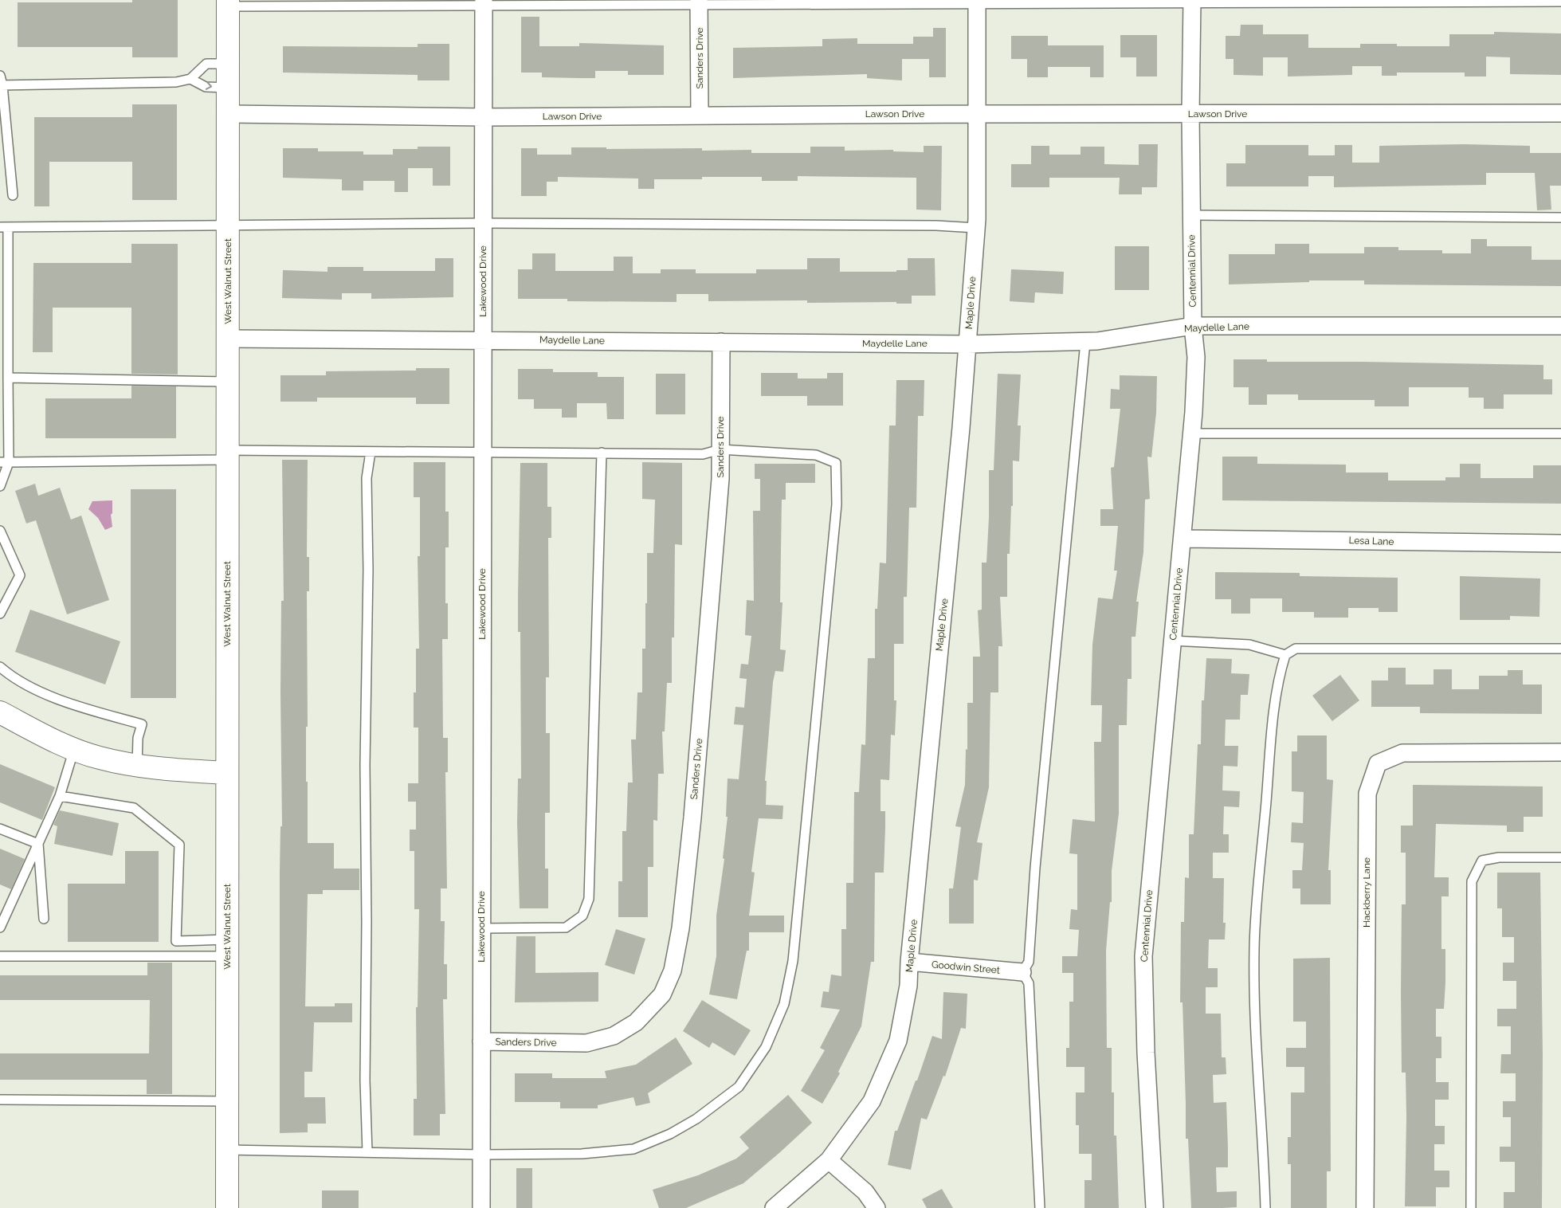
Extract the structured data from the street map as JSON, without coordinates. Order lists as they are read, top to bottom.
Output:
{
  "streets": {
    "main road": ["West Walnut Street"],
    "street": [
      "Sanders Drive",
      "Lawson Drive",
      "Centennial Drive",
      "Lakewood Drive",
      "Maple Drive",
      "Maydelle Lane",
      "Lesa Lane",
      "Hackberry Lane",
      "Goodwin Street"
    ]
  },
  "crossings": [
    ["Sanders Drive", "Lawson Drive"],
    ["Sanders Drive", "Lakewood Drive"],
    ["Sanders Drive", "Maydelle Lane"],
    ["Lawson Drive", "Centennial Drive"],
    ["Lawson Drive", "West Walnut Street"],
    ["Lawson Drive", "Lakewood Drive"],
    ["Lawson Drive", "Maple Drive"],
    ["Centennial Drive", "Maydelle Lane"],
    ["Centennial Drive", "Lesa Lane"],
    ["West Walnut Street", "Maydelle Lane"],
    ["Lakewood Drive", "Maydelle Lane"],
    ["Maple Drive", "Maydelle Lane"],
    ["Maple Drive", "Goodwin Street"]
  ]
}
